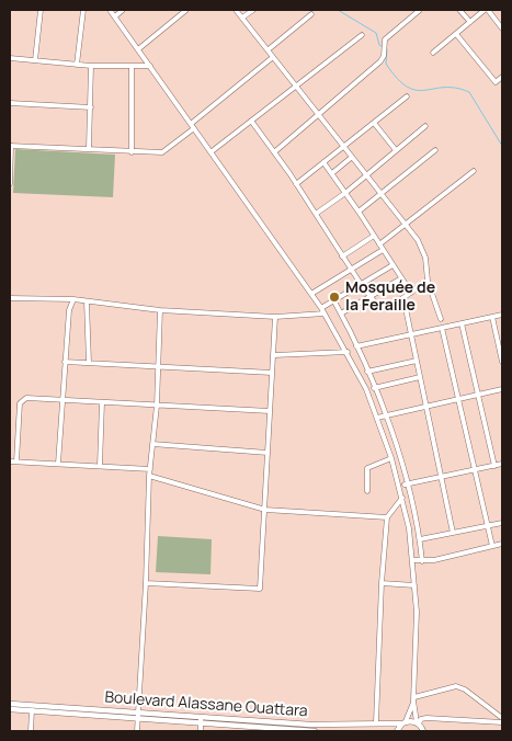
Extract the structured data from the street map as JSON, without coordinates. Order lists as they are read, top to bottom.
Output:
{
  "streets": {
    "main road": ["Boulevard Alassane Ouattara"]
  },
  "places": ["Mosquée de la Feraille"]
}
